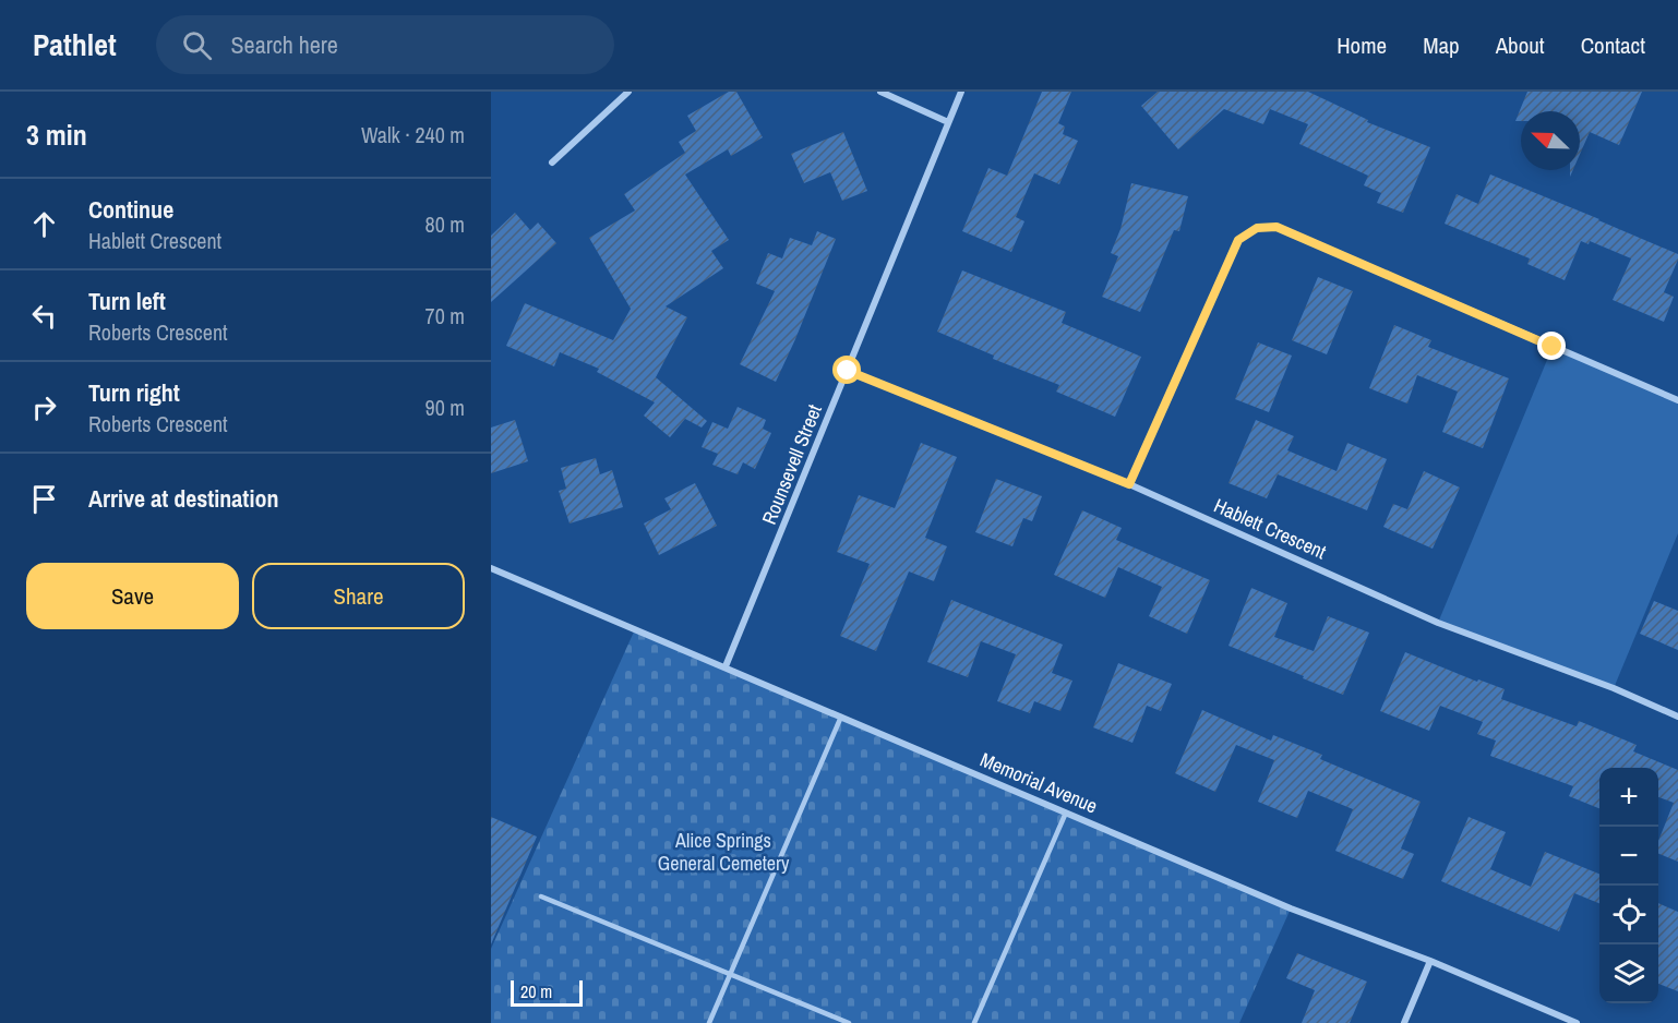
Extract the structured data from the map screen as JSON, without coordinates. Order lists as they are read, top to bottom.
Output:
{
  "streets": {
    "street": ["Rounsevell Street", "Hablett Crescent", "Memorial Avenue"]
  },
  "crossings": [
    ["Rounsevell Street", "Hablett Crescent"],
    ["Rounsevell Street", "Memorial Avenue"]
  ],
  "parks": ["Alice Springs General Cemetery"],
  "scale_bar": "20 m",
  "north": "top left",
  "page": {
    "header": "Pathlet",
    "search": "Search here",
    "nav": [
      "Home",
      "Map",
      "About",
      "Contact"
    ],
    "heading": ["3 min", "Walk · 240 m"],
    "list": [
      ["Continue", "Hablett Crescent", "80 m"],
      ["Turn left", "Roberts Crescent", "70 m"],
      ["Turn right", "Roberts Crescent", "90 m"],
      "Arrive at destination"
    ],
    "buttons": ["Save", "Share"],
    "map_buttons": ["+", "−"],
    "scale": "20 m"
  }
}
